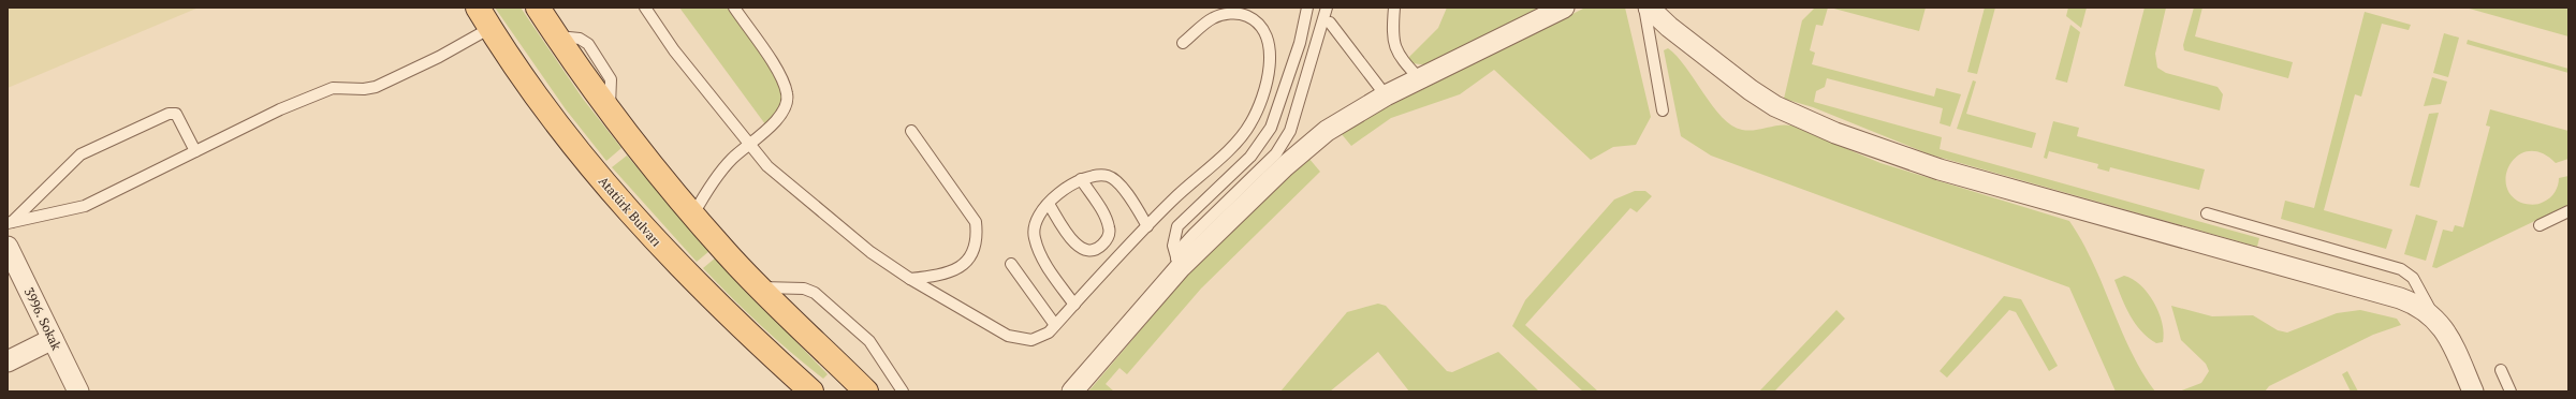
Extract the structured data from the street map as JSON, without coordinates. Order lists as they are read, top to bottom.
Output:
{
  "streets": {
    "main road": ["Atatürk Bulvarı"],
    "street": ["3996. Sokak"]
  }
}
